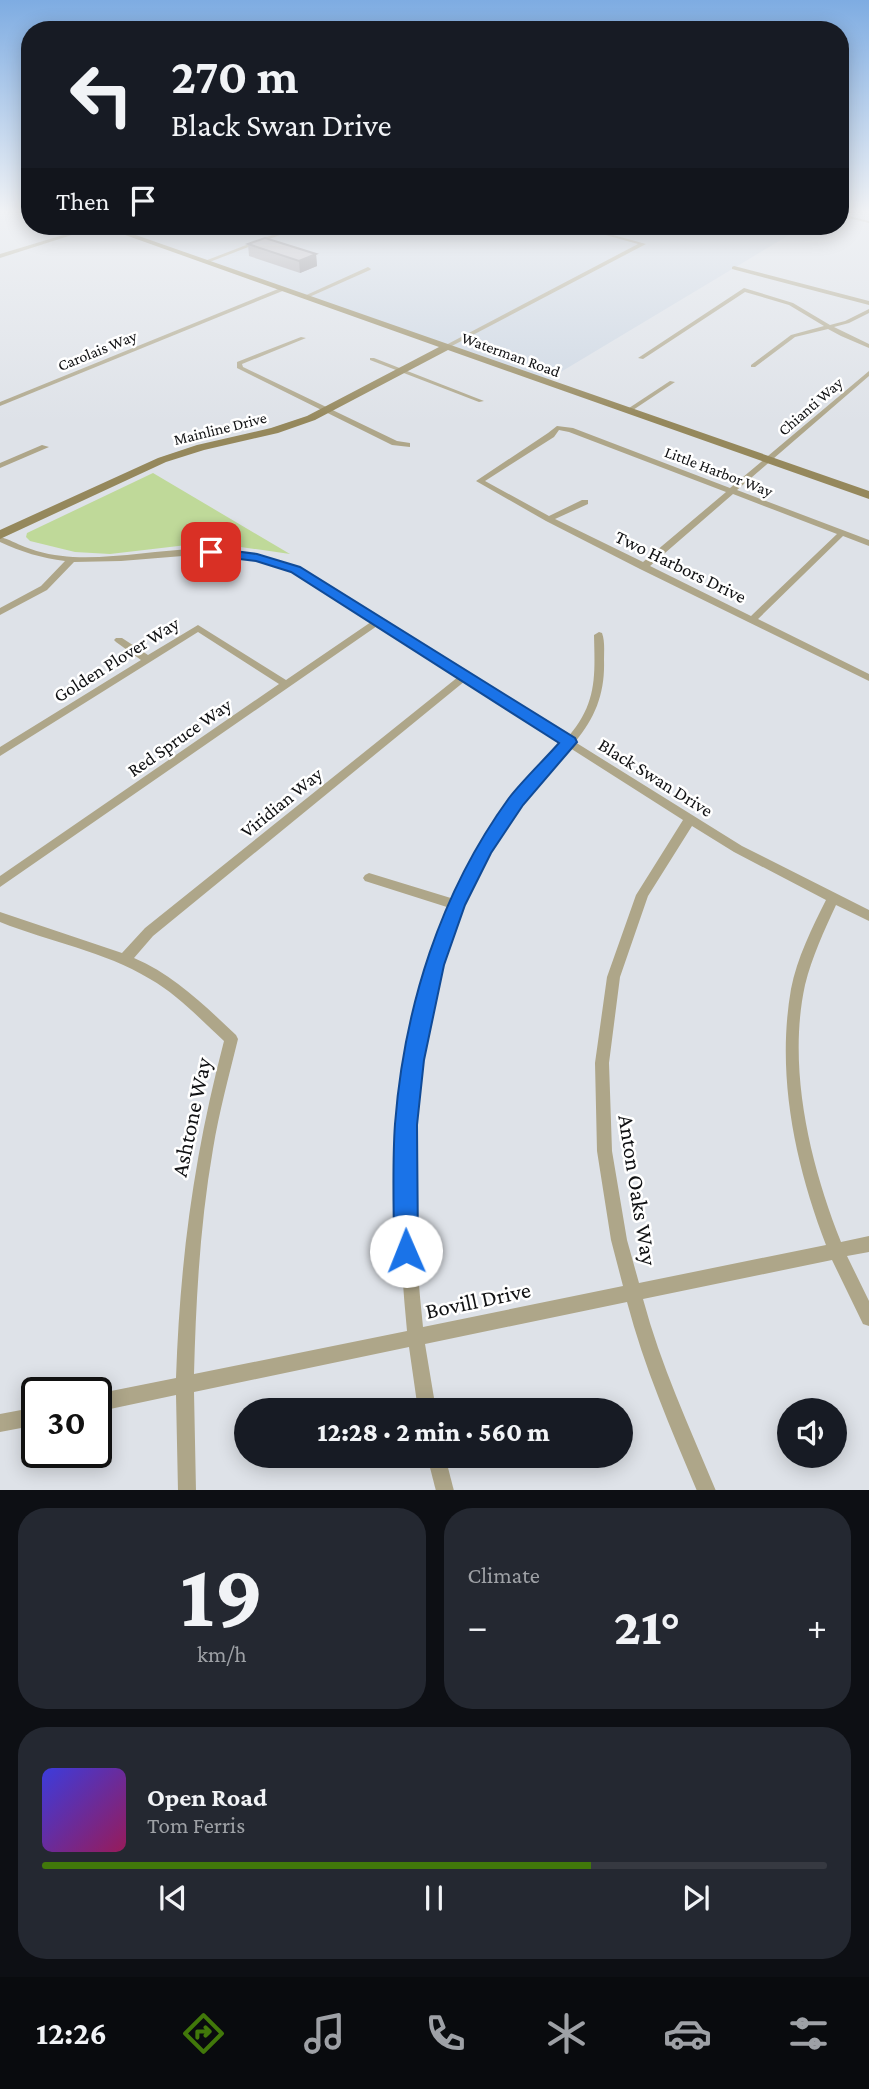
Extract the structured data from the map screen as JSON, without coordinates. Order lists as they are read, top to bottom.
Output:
{
  "streets": {
    "main road": ["Waterman Road", "Mainline Drive"],
    "street": [
      "Carolais Way",
      "Chianti Way",
      "Little Harbor Way",
      "Two Harbors Drive",
      "Golden Plover Way",
      "Red Spruce Way",
      "Black Swan Drive",
      "Viridian Way",
      "Ashtone Way",
      "Anton Oaks Way",
      "Bovill Drive"
    ]
  },
  "crossings": [
    ["Carolais Way", "Waterman Road"],
    ["Waterman Road", "Chianti Way"],
    ["Waterman Road", "Mainline Drive"],
    ["Chianti Way", "Little Harbor Way"],
    ["Chianti Way", "Two Harbors Drive"],
    ["Mainline Drive", "Black Swan Drive"],
    ["Little Harbor Way", "Two Harbors Drive"],
    ["Golden Plover Way", "Red Spruce Way"],
    ["Red Spruce Way", "Black Swan Drive"],
    ["Black Swan Drive", "Viridian Way"],
    ["Black Swan Drive", "Anton Oaks Way"],
    ["Viridian Way", "Ashtone Way"],
    ["Ashtone Way", "Bovill Drive"],
    ["Anton Oaks Way", "Bovill Drive"]
  ],
  "page": {
    "turn": ["270 m", "Black Swan Drive"],
    "then": "Then",
    "limit": "30",
    "trip": "12:28 · 2 min · 560 m",
    "tile": [
      ["19", "km/h"],
      "Climate"
    ],
    "heat": ["−", "21°", "+"],
    "song": ["Open Road", "Tom Ferris"],
    "tabs": "12:26"
  }
}
